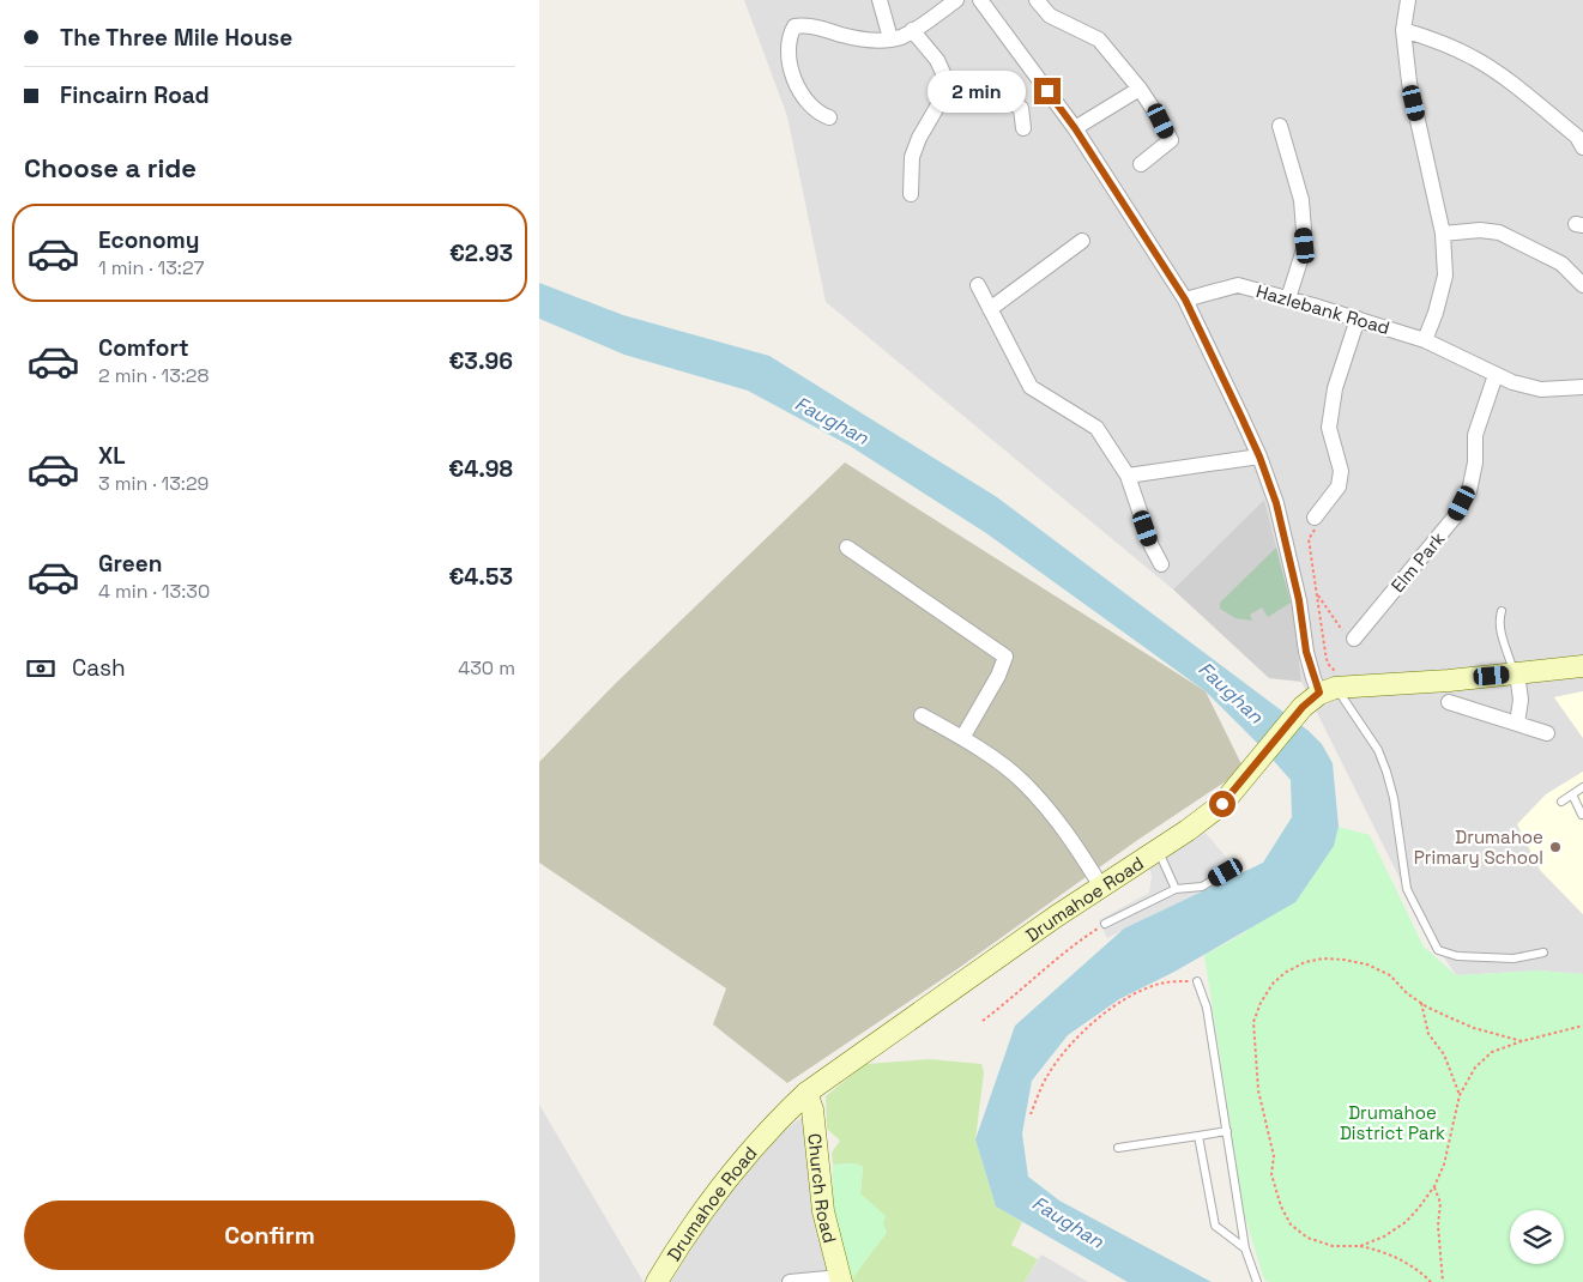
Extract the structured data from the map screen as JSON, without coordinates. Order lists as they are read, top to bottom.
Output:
{
  "streets": {
    "street": [
      "Hazlebank Road",
      "Elm Park",
      "Drumahoe Road",
      "Church Road"
    ]
  },
  "crossings": [
    ["Hazlebank Road", "Elm Park"],
    ["Drumahoe Road", "Church Road"]
  ],
  "water": ["Faughan"],
  "parks": ["Drumahoe District Park"],
  "places": ["Drumahoe Primary School"],
  "page": {
    "banner": ["The Three Mile House", "Fincairn Road"],
    "bubble": "2 min",
    "heading": "Choose a ride",
    "list": [
      {
        "name": "Economy",
        "note": "1 min · 13:27",
        "value": "€2.93"
      },
      {
        "name": "Comfort",
        "note": "2 min · 13:28",
        "value": "€3.96"
      },
      {
        "name": "XL",
        "note": "3 min · 13:29",
        "value": "€4.98"
      },
      {
        "name": "Green",
        "note": "4 min · 13:30",
        "value": "€4.53"
      }
    ],
    "pay": ["Cash", "430 m"],
    "buttons": "Confirm"
  }
}
